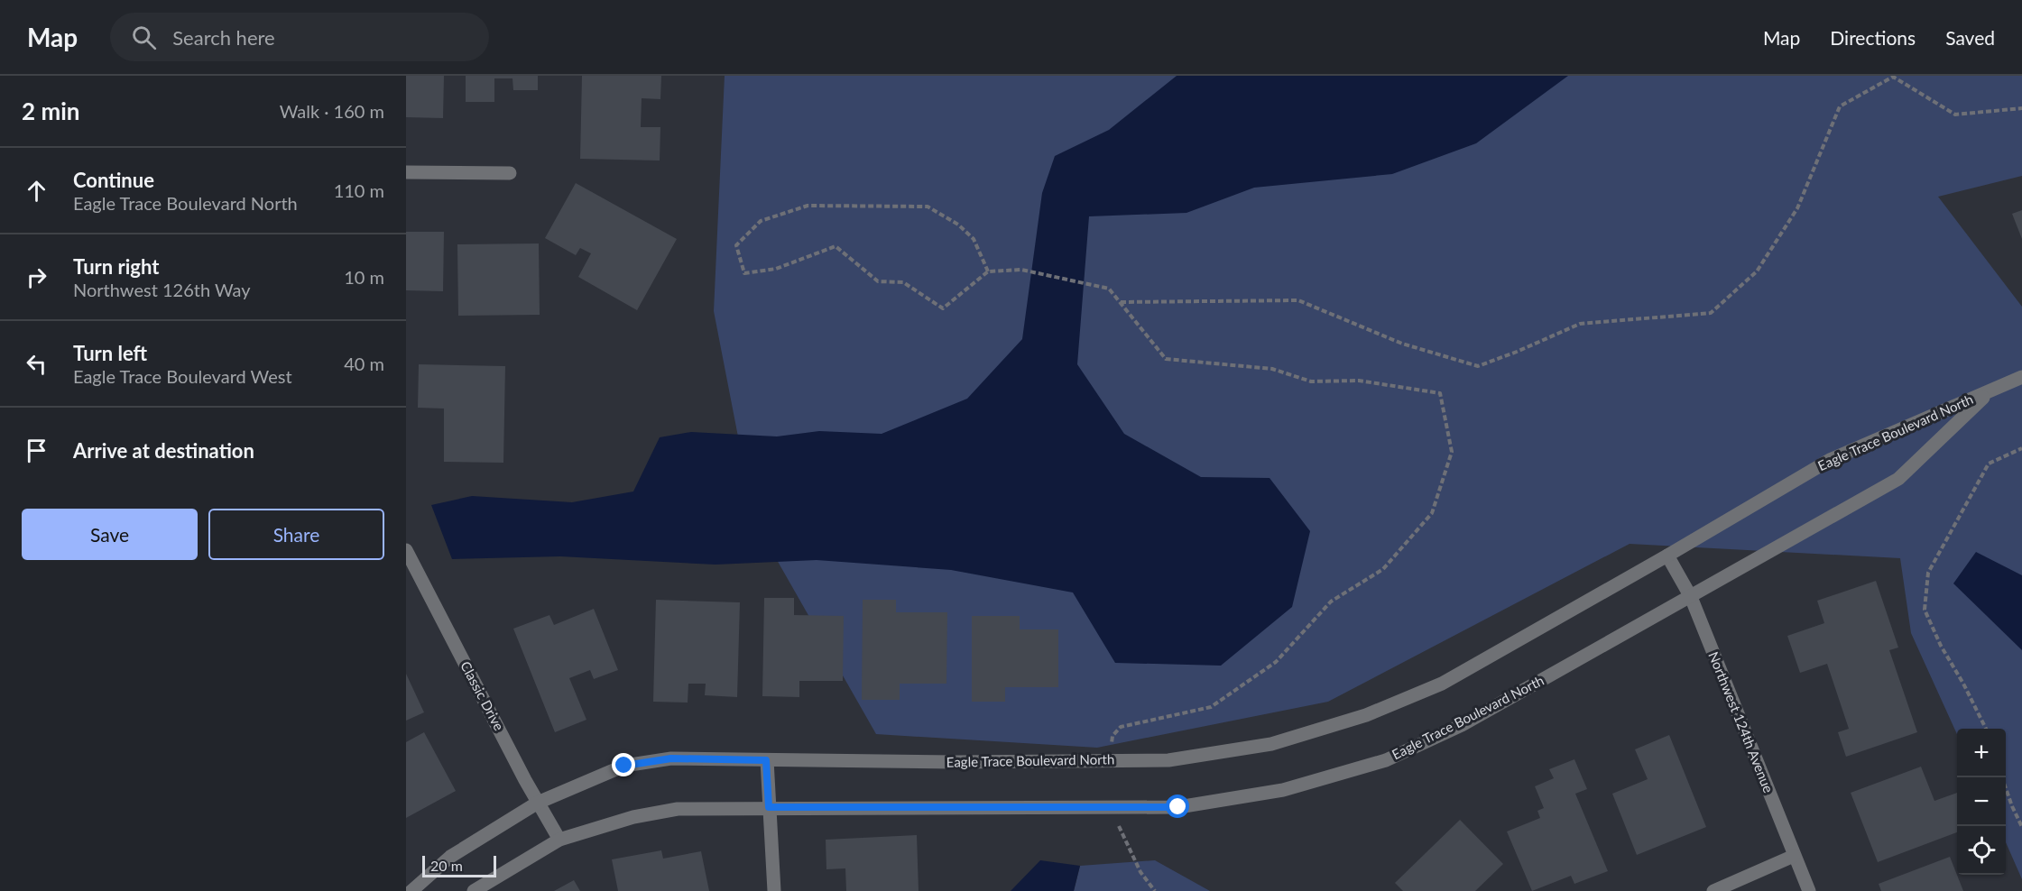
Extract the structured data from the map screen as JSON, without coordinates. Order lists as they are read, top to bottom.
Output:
{
  "streets": {
    "street": ["Eagle Trace Boulevard North", "Classic Drive", "Northwest 124th Avenue"]
  },
  "crossings": [
    ["Eagle Trace Boulevard North", "Classic Drive"],
    ["Eagle Trace Boulevard North", "Northwest 124th Avenue"]
  ],
  "scale_bar": "20 m",
  "page": {
    "header": "Map",
    "search": "Search here",
    "nav": ["Map", "Directions", "Saved"],
    "heading": ["2 min", "Walk · 160 m"],
    "list": [
      ["Continue", "Eagle Trace Boulevard North", "110 m"],
      ["Turn right", "Northwest 126th Way", "10 m"],
      ["Turn left", "Eagle Trace Boulevard West", "40 m"],
      "Arrive at destination"
    ],
    "buttons": ["Save", "Share"],
    "map_buttons": ["+", "−"],
    "scale": "20 m"
  }
}
